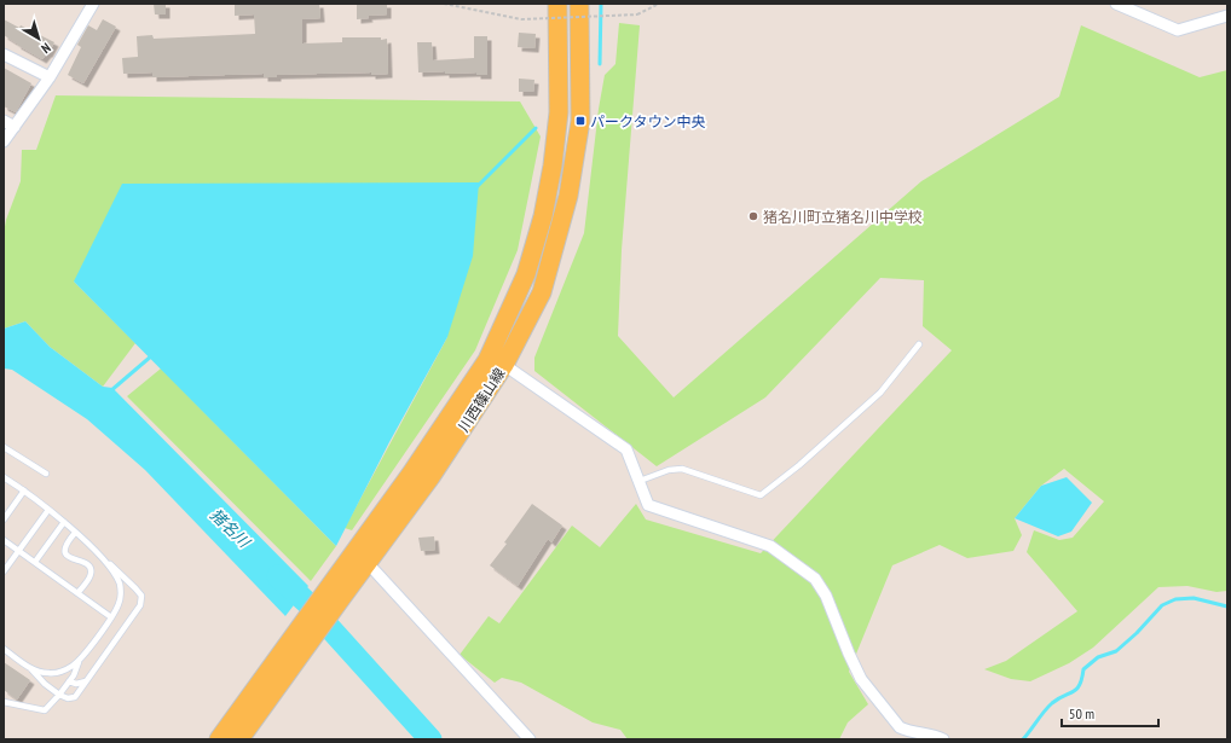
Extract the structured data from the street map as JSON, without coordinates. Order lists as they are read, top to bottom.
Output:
{
  "streets": {
    "main road": ["川西篠山線"]
  },
  "water": ["猪名川"],
  "places": {
    "transit": ["パークタウン中央"],
    "other": ["猪名川町立猪名川中学校"]
  },
  "scale_bar": "50 m",
  "north": "bottom right"
}
